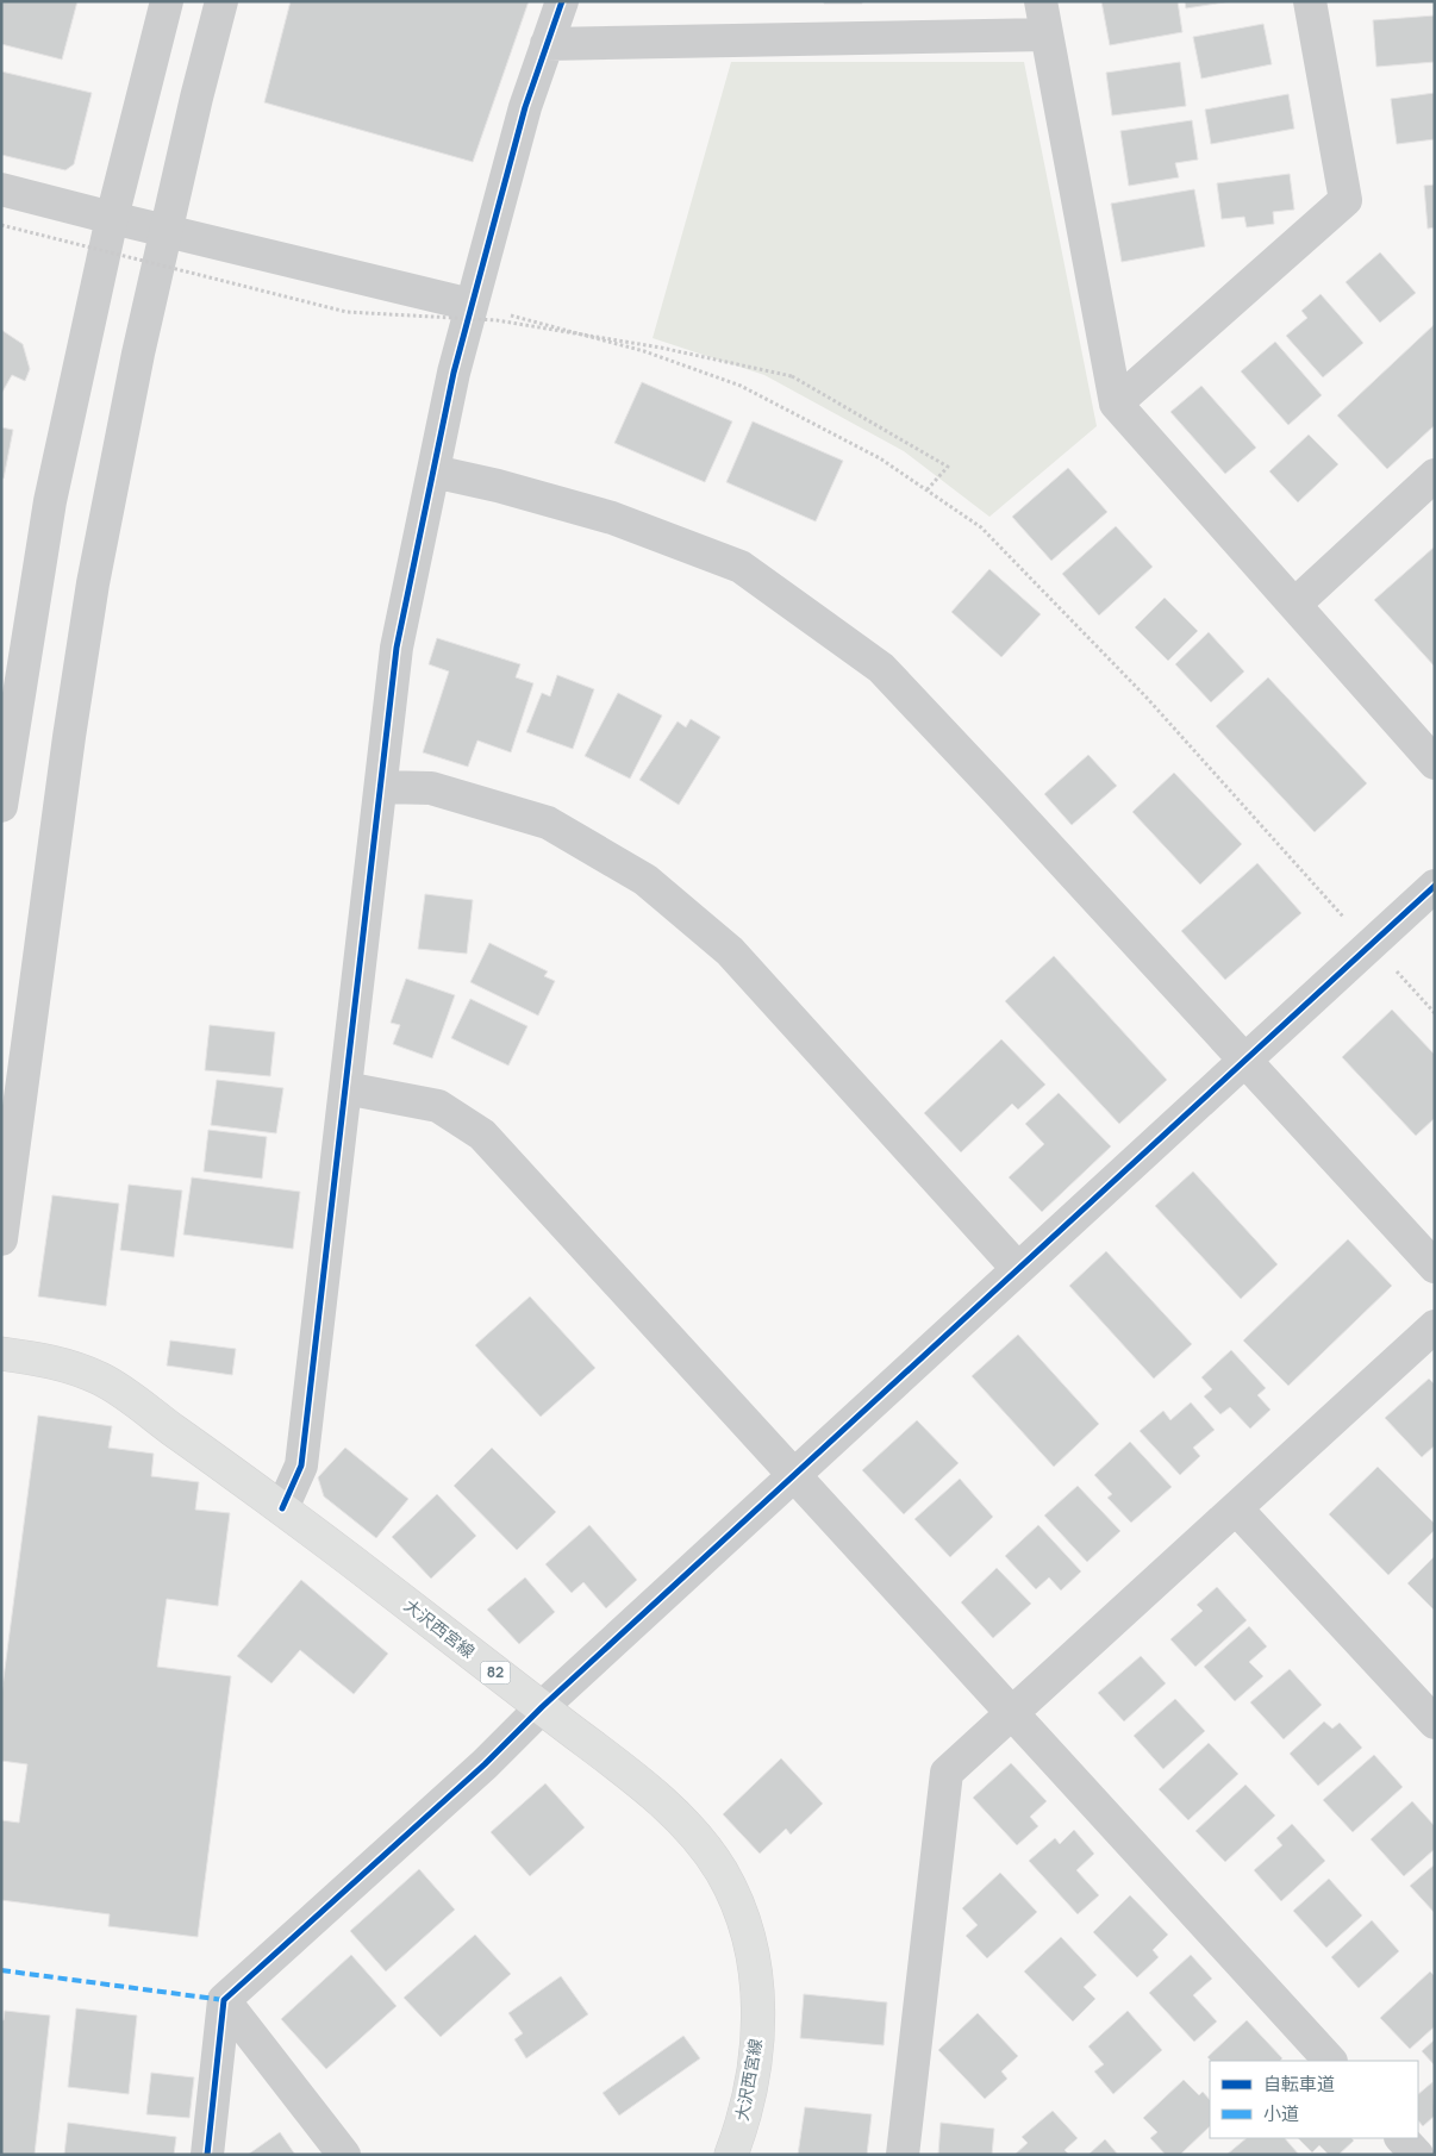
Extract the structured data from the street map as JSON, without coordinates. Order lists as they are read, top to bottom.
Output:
{
  "streets": {
    "main road": ["大沢西宮線", "82"]
  },
  "legend": ["自転車道", "小道"]
}
